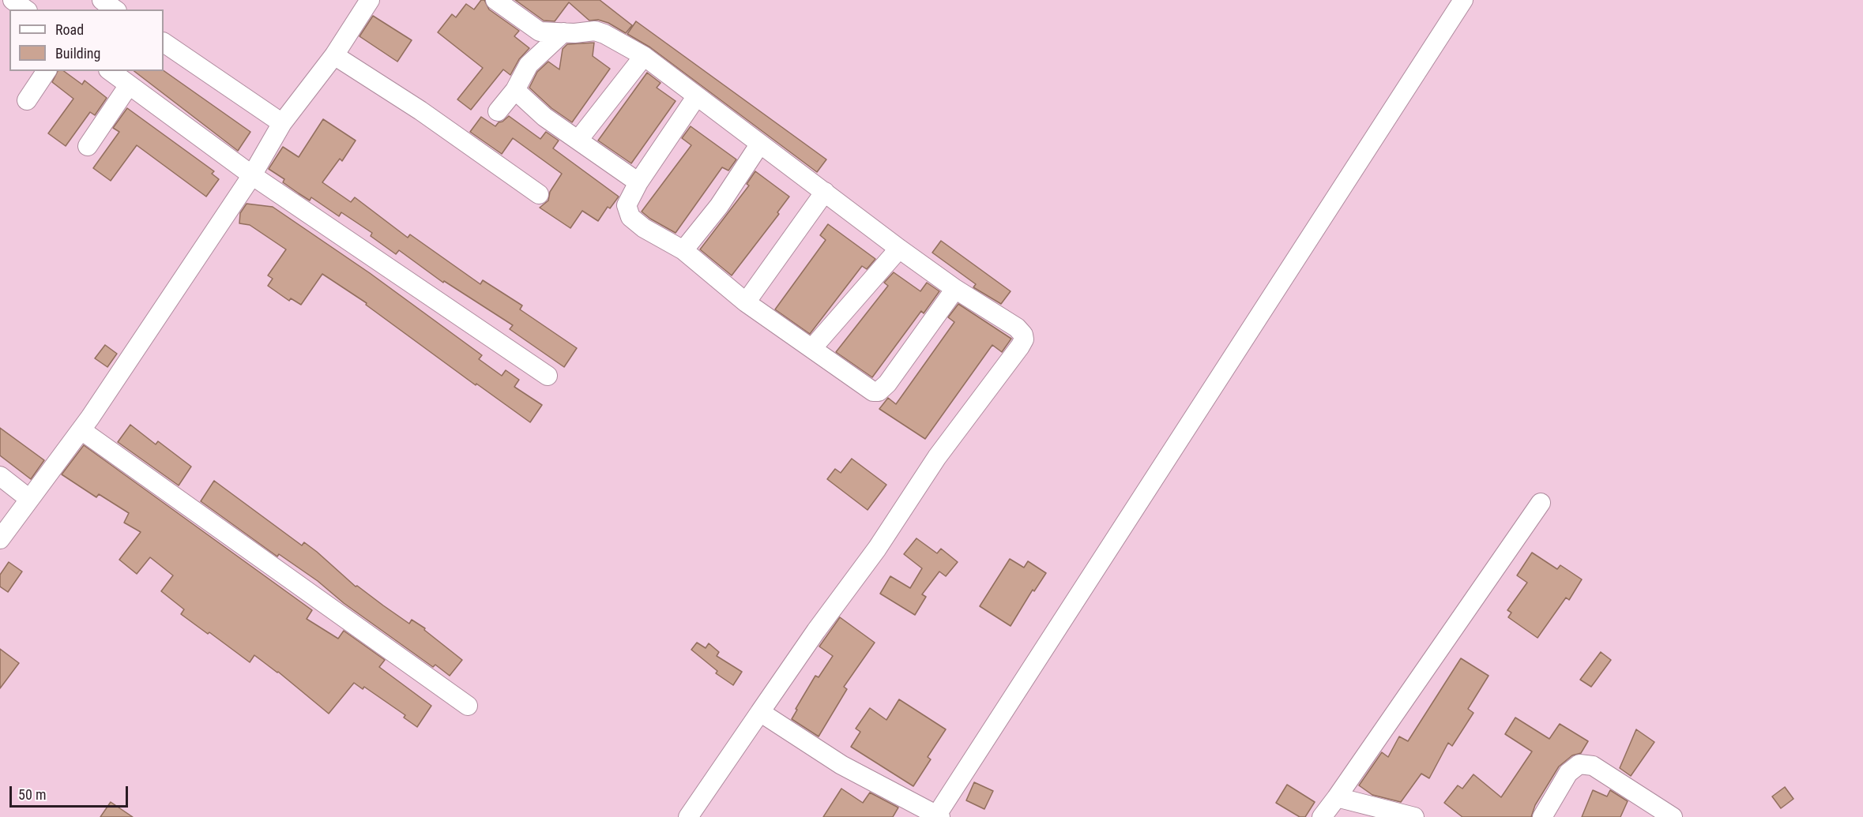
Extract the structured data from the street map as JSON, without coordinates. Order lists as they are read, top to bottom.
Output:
{
  "legend": ["Road", "Building"],
  "scale_bar": "50 m"
}
